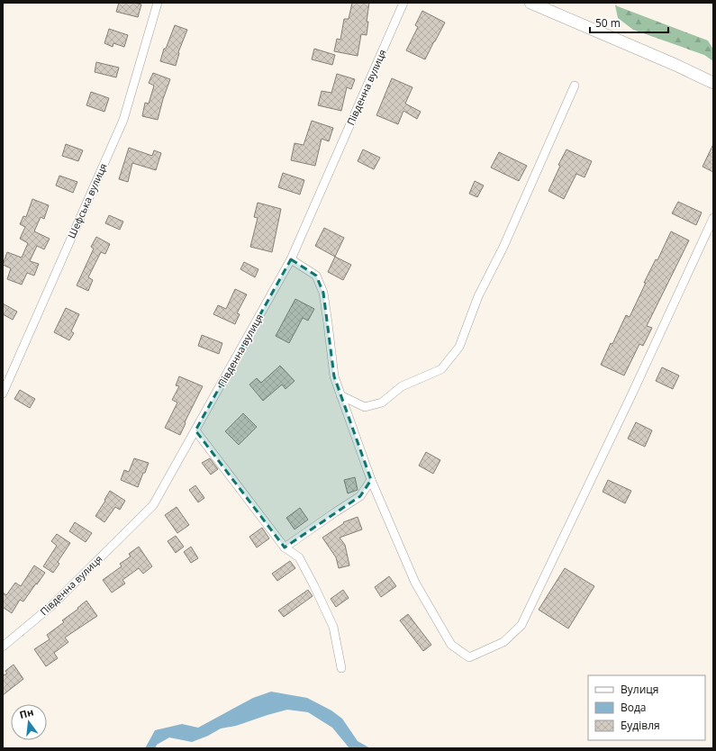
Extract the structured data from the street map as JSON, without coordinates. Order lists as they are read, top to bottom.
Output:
{
  "streets": {
    "street": ["Південна вулиця", "Шефська вулиця"]
  },
  "legend": ["Вулиця", "Вода", "Будівля"],
  "scale_bar": "50 m",
  "north": "top"
}
